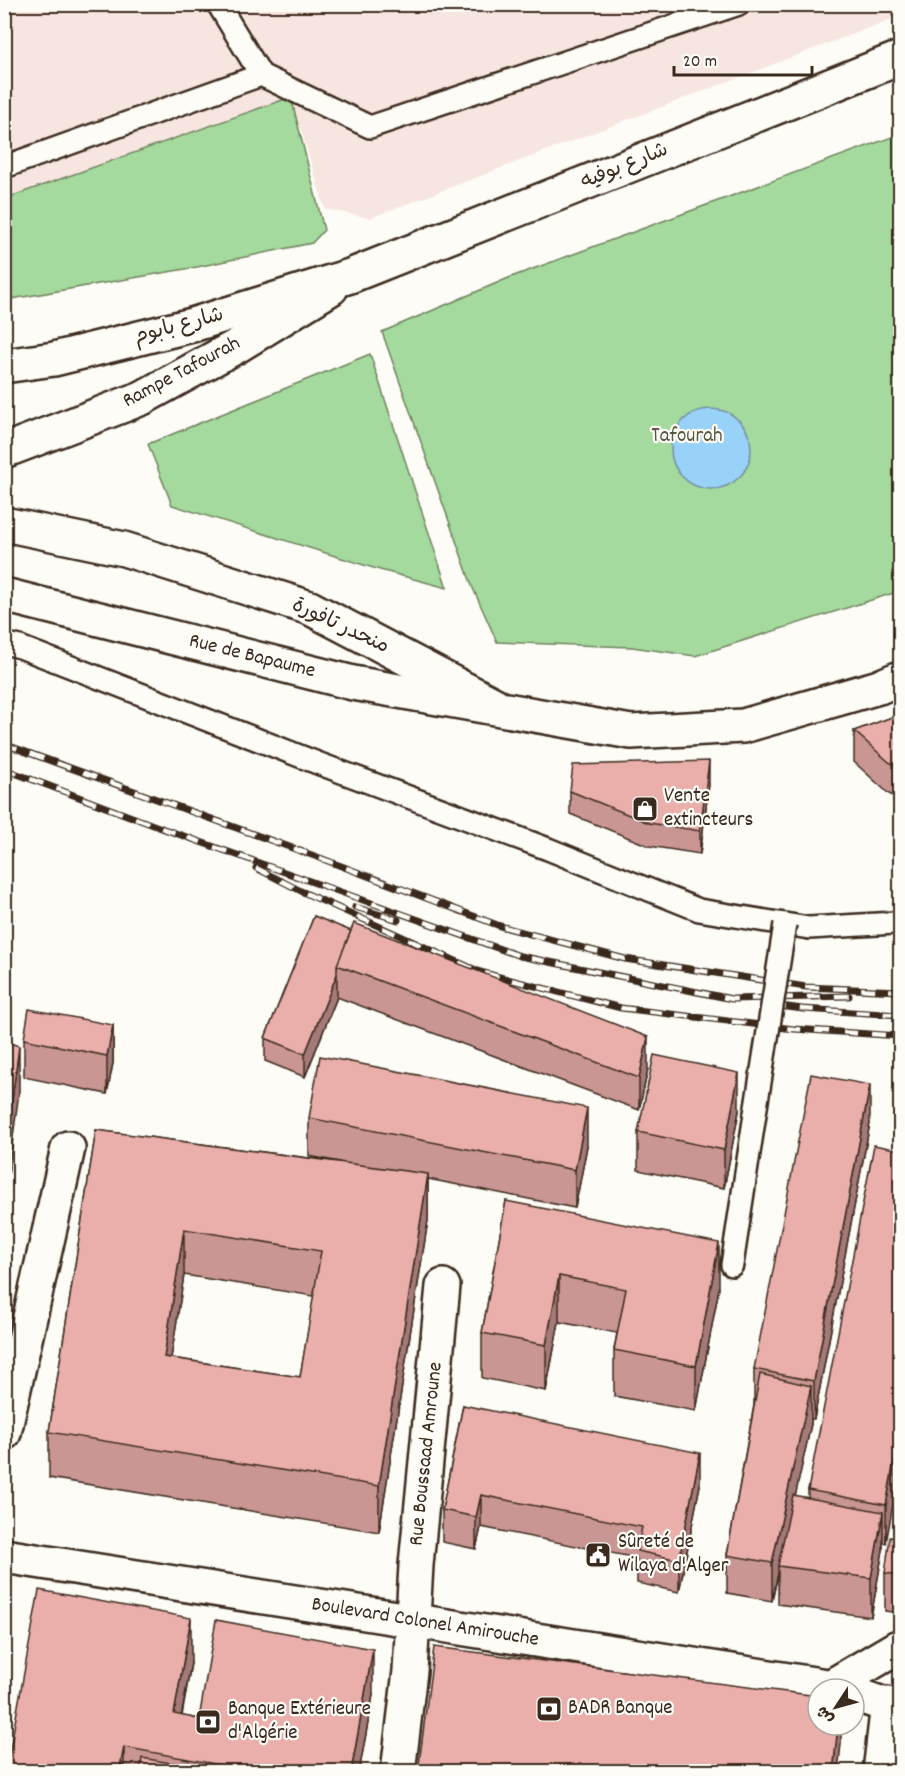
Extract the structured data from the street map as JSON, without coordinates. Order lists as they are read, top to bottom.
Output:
{
  "streets": {
    "main road": [
      "شارع بوفيه",
      "شارع بابوم",
      "Rampe Tafourah",
      "منحدر تافورة",
      "Rue de Bapaume",
      "Rue Boussaad Amroune",
      "Boulevard Colonel Amirouche"
    ]
  },
  "crossings": [
    ["شارع بوفيه", "شارع بابوم"],
    ["شارع بوفيه", "Rampe Tafourah"],
    ["شارع بابوم", "Rampe Tafourah"],
    ["منحدر تافورة", "Rue de Bapaume"],
    ["Rue Boussaad Amroune", "Boulevard Colonel Amirouche"]
  ],
  "parks": ["Tafourah"],
  "places": {
    "shop": ["Vente extincteurs"],
    "public building": ["Sûreté de Wilaya d'Alger"],
    "bank": ["BADR Banque", "Banque Extérieure d'Algérie"]
  },
  "scale_bar": "20 m",
  "north": "bottom left"
}
